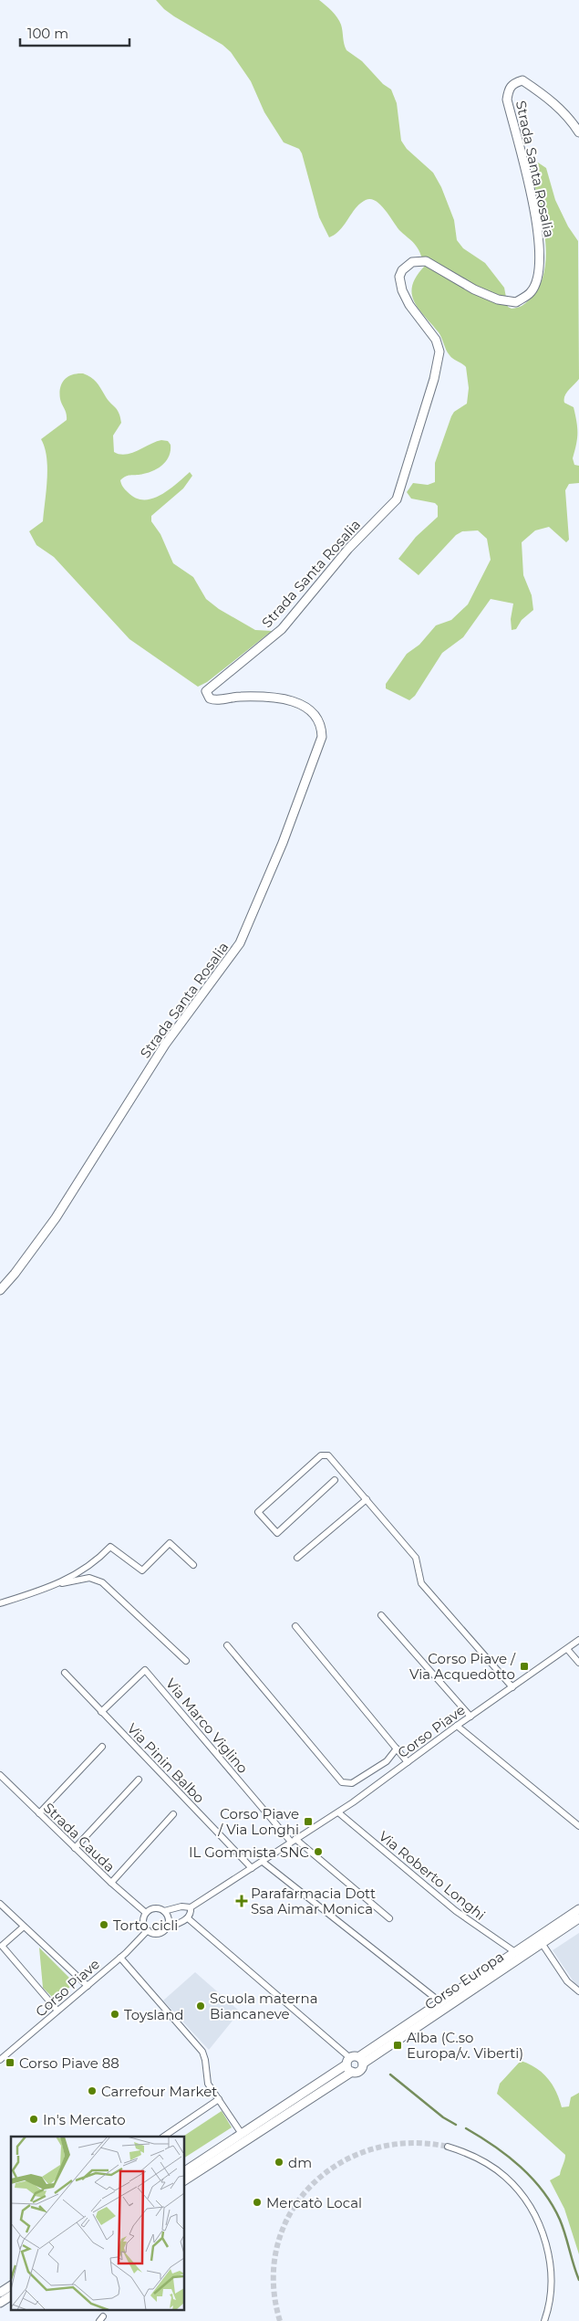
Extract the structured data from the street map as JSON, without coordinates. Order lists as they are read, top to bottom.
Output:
{
  "streets": {
    "street": [
      "Strada Santa Rosalia",
      "Via Marco Viglino",
      "Corso Piave",
      "Via Pinin Balbo",
      "Strada Cauda",
      "Via Roberto Longhi",
      "Corso Europa"
    ]
  },
  "crossings": [
    ["Via Marco Viglino", "Corso Piave"],
    ["Via Marco Viglino", "Via Pinin Balbo"],
    ["Corso Piave", "Via Pinin Balbo"],
    ["Corso Piave", "Strada Cauda"],
    ["Corso Piave", "Via Roberto Longhi"],
    ["Via Roberto Longhi", "Corso Europa"]
  ],
  "places": {
    "transit": [
      "Corso Piave / Via Acquedotto",
      "Corso Piave / Via Longhi",
      "Alba (C.so Europa/v. Viberti)",
      "Corso Piave 88"
    ],
    "other": [
      "IL Gommista SNC",
      "Torto cicli",
      "Scuola materna Biancaneve",
      "Toysland",
      "Carrefour Market",
      "In's Mercato",
      "dm",
      "Mercatò Local"
    ],
    "health": ["Parafarmacia Dott Ssa Aimar Monica"]
  },
  "scale_bar": "100 m"
}
